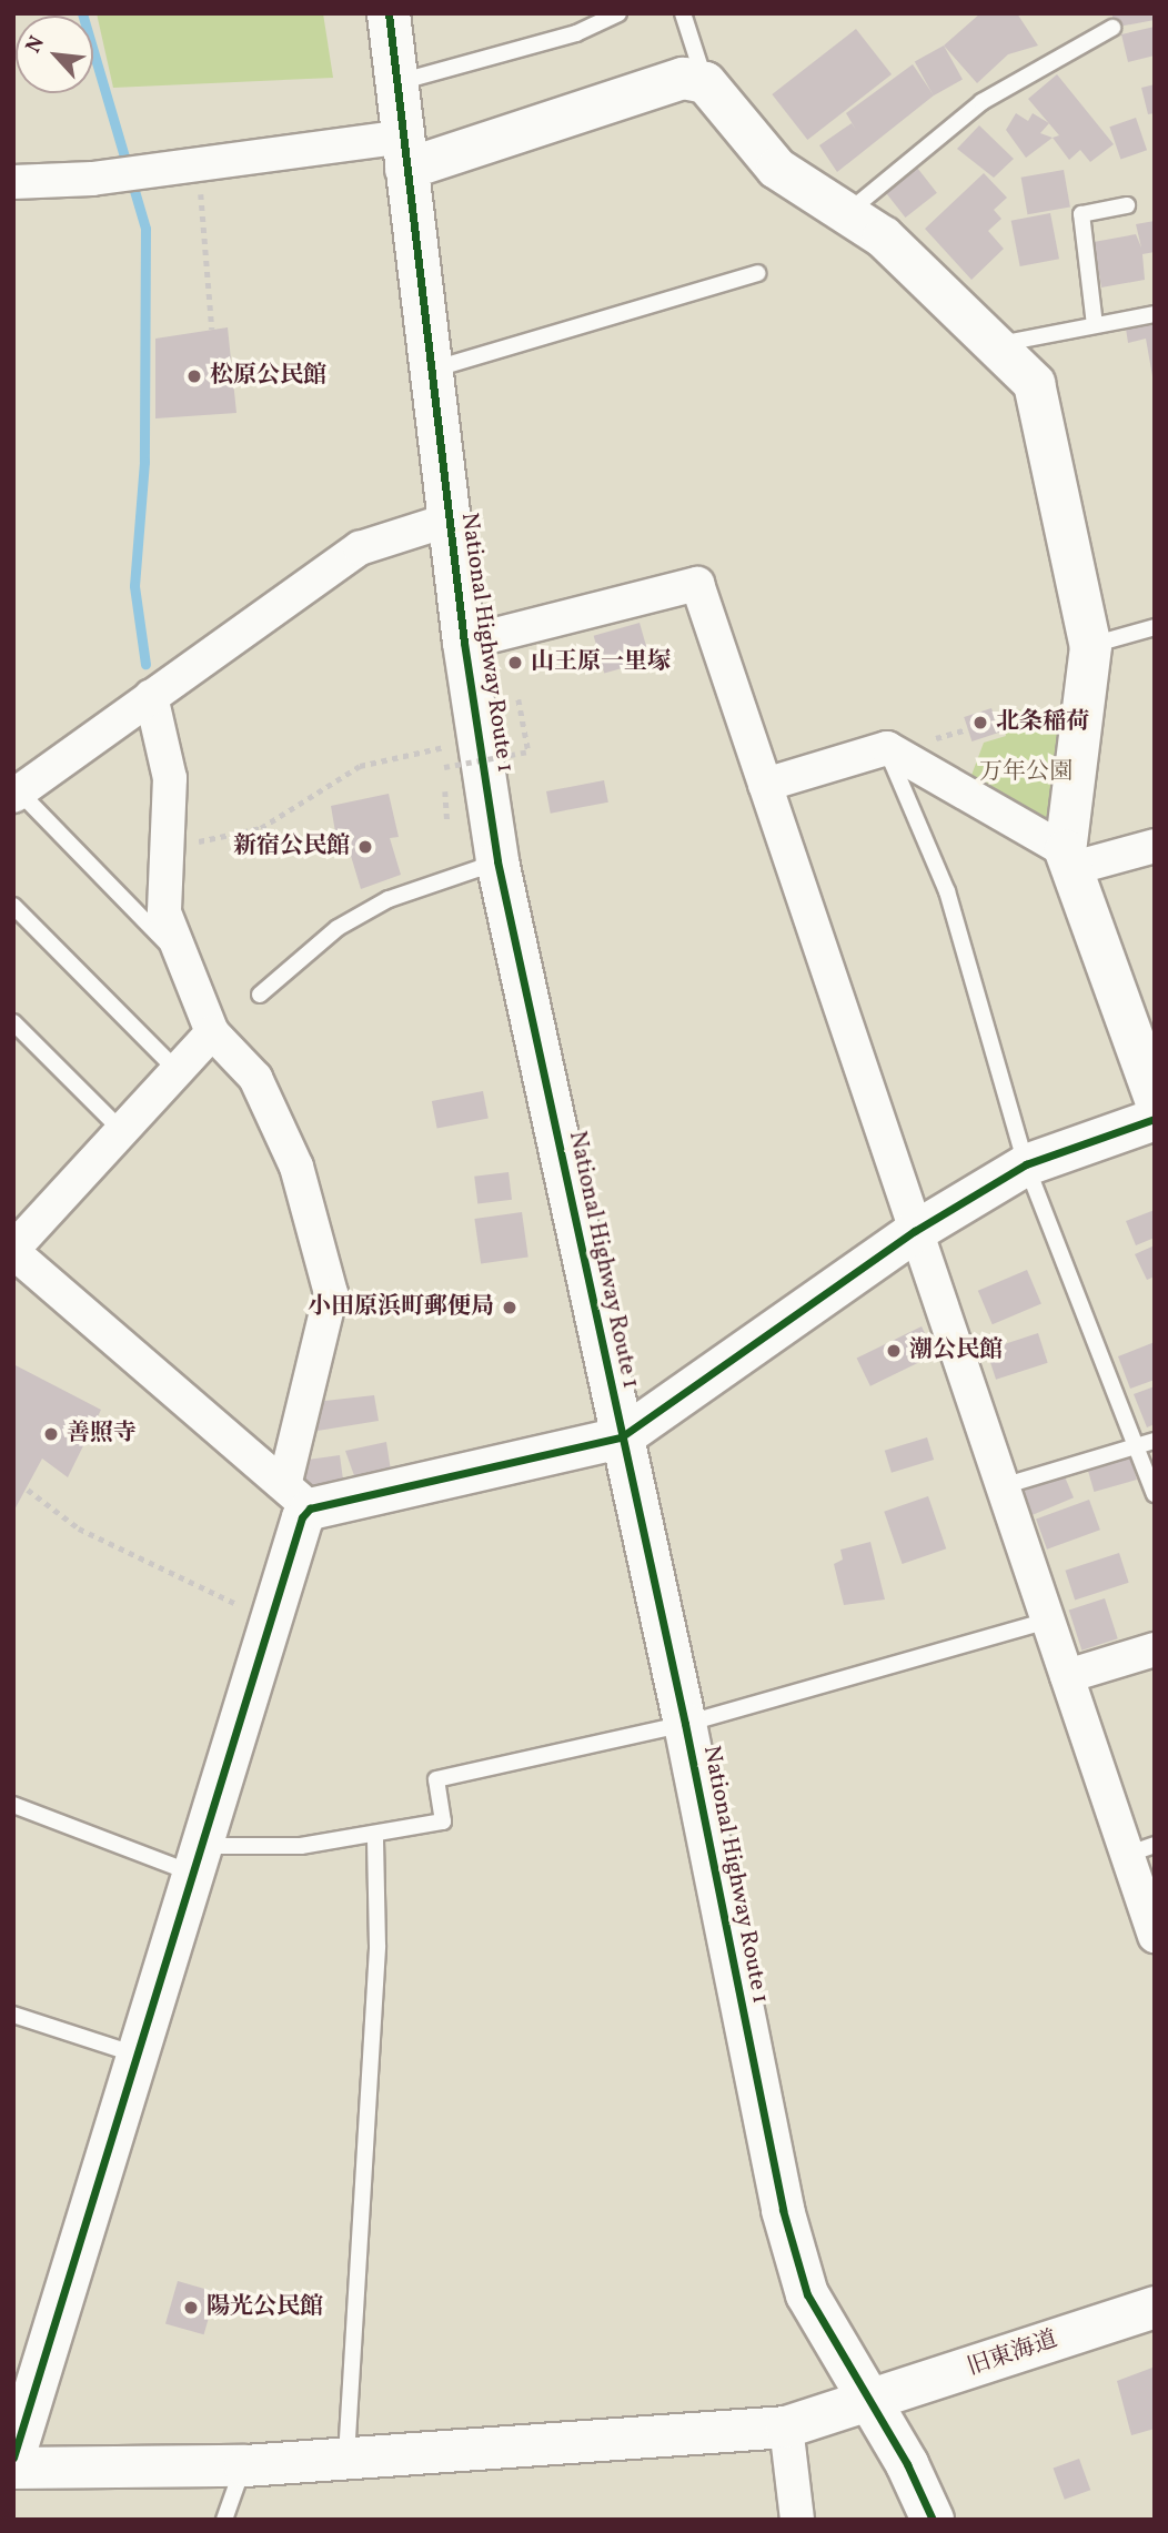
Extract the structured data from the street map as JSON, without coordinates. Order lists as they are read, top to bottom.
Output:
{
  "streets": {
    "highway": ["National Highway Route 1"],
    "street": ["旧東海道"]
  },
  "crossings": [
    ["National Highway Route 1", "旧東海道"]
  ],
  "parks": ["万年公園"],
  "places": [
    "松原公民館",
    "山王原一里塚",
    "北条稲荷",
    "新宿公民館",
    "小田原浜町郵便局",
    "潮公民館",
    "善照寺",
    "陽光公民館"
  ],
  "north": "top left"
}
